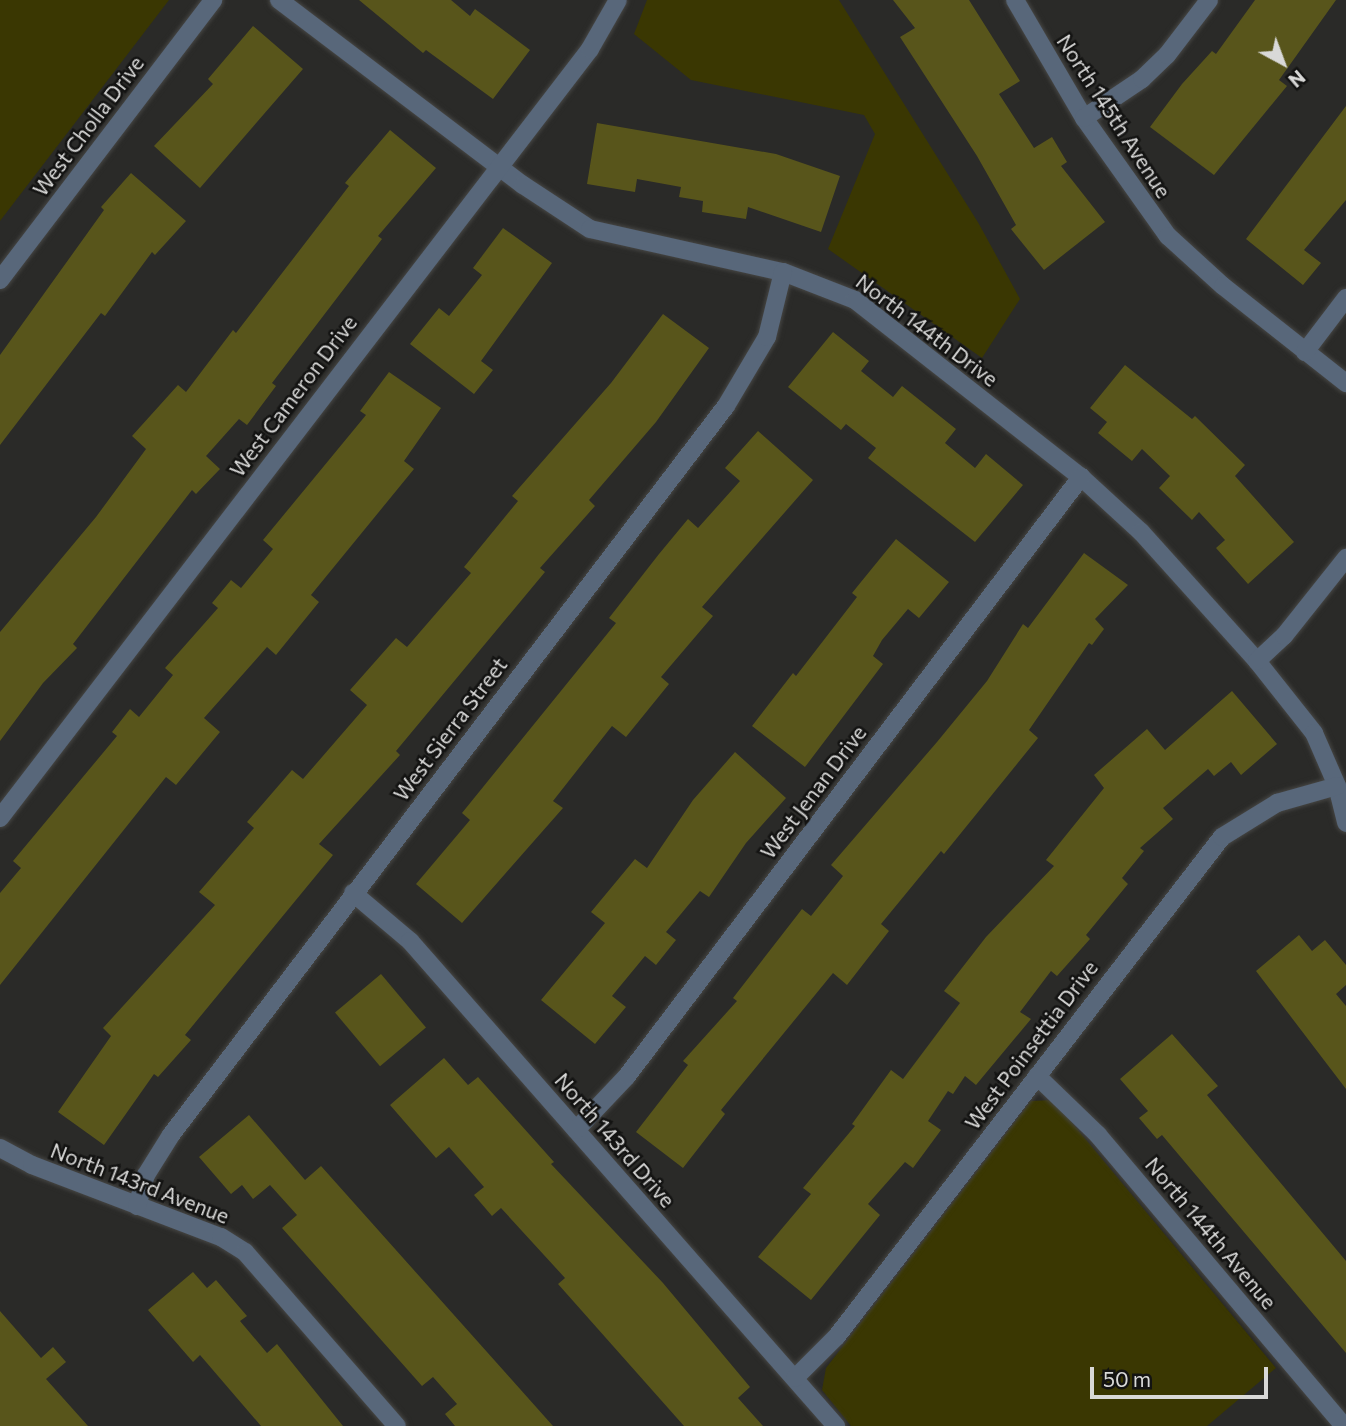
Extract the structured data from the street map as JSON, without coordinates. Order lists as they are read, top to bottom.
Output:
{
  "streets": {
    "street": [
      "North 145th Avenue",
      "West Cholla Drive",
      "North 144th Drive",
      "West Cameron Drive",
      "West Sierra Street",
      "West Jenan Drive",
      "West Poinsettia Drive",
      "North 143rd Drive",
      "North 143rd Avenue",
      "North 144th Avenue"
    ]
  },
  "crossings": [
    ["North 144th Drive", "West Cameron Drive"],
    ["North 144th Drive", "West Sierra Street"],
    ["North 144th Drive", "West Jenan Drive"],
    ["North 144th Drive", "West Poinsettia Drive"],
    ["West Sierra Street", "North 143rd Drive"],
    ["West Sierra Street", "North 143rd Avenue"],
    ["West Jenan Drive", "North 143rd Drive"],
    ["West Poinsettia Drive", "North 143rd Drive"],
    ["West Poinsettia Drive", "North 144th Avenue"]
  ],
  "scale_bar": "50 m",
  "north": "bottom right"
}
